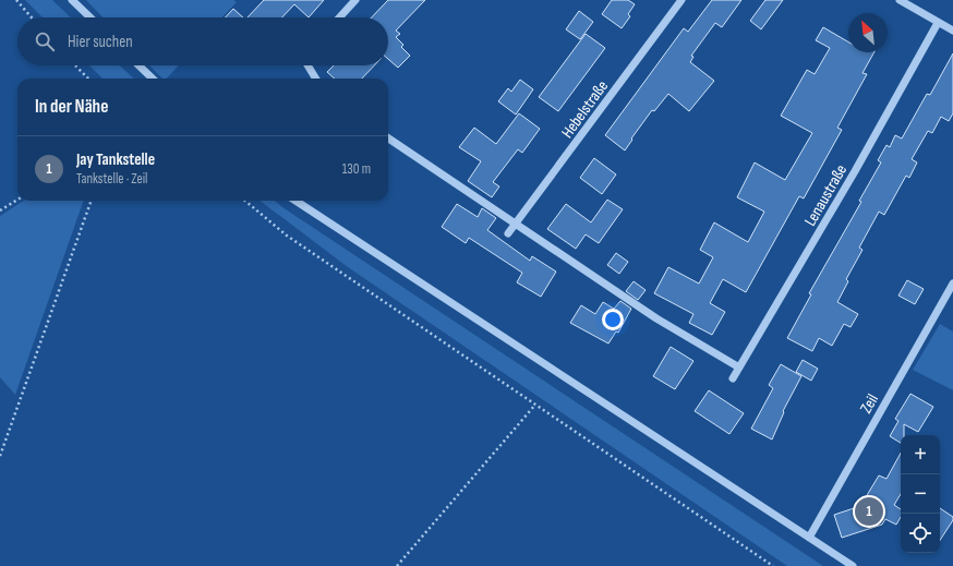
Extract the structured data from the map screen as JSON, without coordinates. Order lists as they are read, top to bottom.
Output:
{
  "streets": {
    "street": ["Hebelstraße", "Lenaustraße", "Zeil"]
  },
  "north": "top left",
  "page": {
    "search": "Hier suchen",
    "heading": "In der Nähe",
    "list": [
      {
        "mark": "1",
        "name": "Jay Tankstelle",
        "note": "Tankstelle · Zeil",
        "value": "130 m"
      }
    ],
    "map_buttons": ["+", "−"],
    "pins": "1"
  }
}
